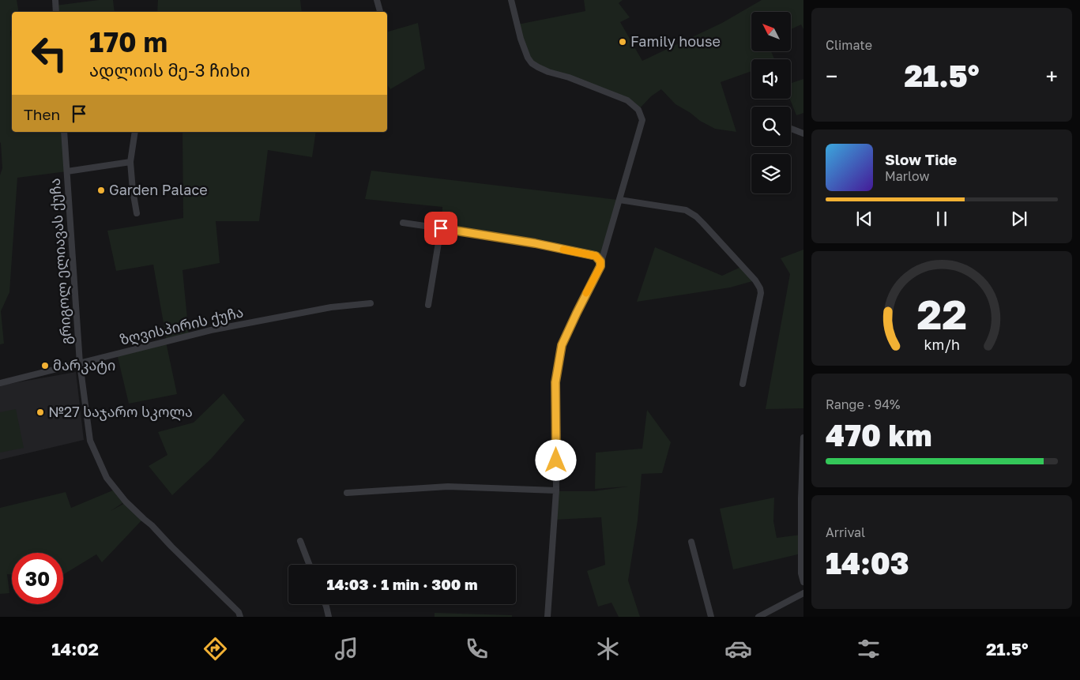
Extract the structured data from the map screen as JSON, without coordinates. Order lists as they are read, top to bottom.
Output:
{
  "streets": {
    "street": ["გრიგოლ ელიავას ქუჩა", "ზღვისპირის ქუჩა"]
  },
  "crossings": [
    ["გრიგოლ ელიავას ქუჩა", "ზღვისპირის ქუჩა"]
  ],
  "places": [
    "Family house",
    "Garden Palace",
    "მარკატი",
    "№27 საჯარო სკოლა"
  ],
  "north": "top left",
  "page": {
    "tile": [
      "Climate",
      ["Range · 94%", "470 km"],
      ["Arrival", "14:03"]
    ],
    "turn": ["170 m", "ადლიის მე-3 ჩიხი"],
    "heat": ["−", "21.5°", "+"],
    "then": "Then",
    "song": ["Slow Tide", "Marlow"],
    "limit": "30",
    "trip": "14:03 · 1 min · 300 m",
    "tabs": ["14:02", "21.5°"],
    "gauge": ["22", "km/h"]
  }
}
